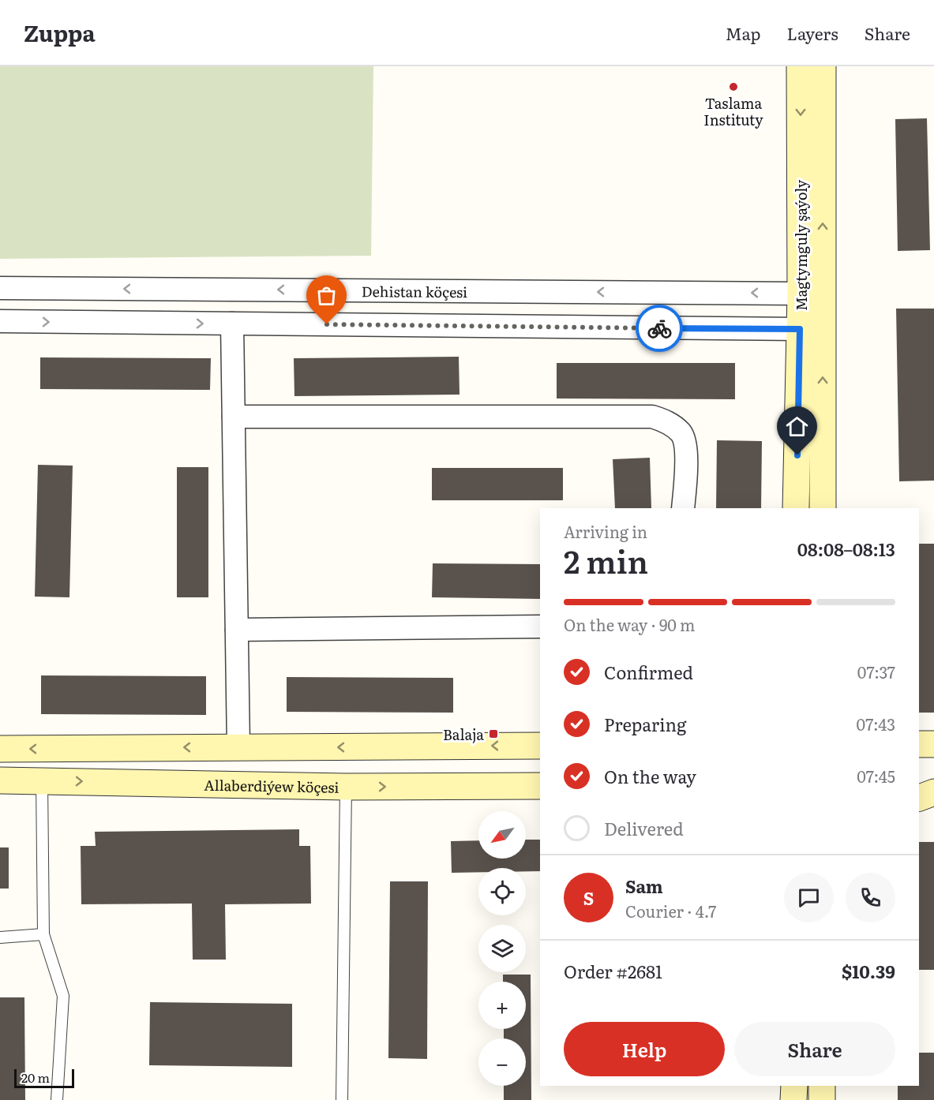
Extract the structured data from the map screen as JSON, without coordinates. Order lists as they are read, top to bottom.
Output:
{
  "streets": {
    "street": ["Magtymguly şaýoly", "Dehistan köçesi", "Allaberdiýew köçesi"]
  },
  "crossings": [
    ["Magtymguly şaýoly", "Dehistan köçesi"]
  ],
  "places": {
    "other": ["Taslama Instituty"],
    "transit": ["Balaja"]
  },
  "scale_bar": "20 m",
  "north": "bottom left",
  "page": {
    "header": "Zuppa",
    "nav": ["Map", "Layers", "Share"],
    "heading": ["2 min", "Arriving in", "08:08–08:13"],
    "panel": [
      "Sam",
      "Courier · 4.7",
      "Order #2681",
      "$10.39"
    ],
    "bar": "On the way · 90 m",
    "list": [
      ["Confirmed", "07:37"],
      ["Preparing", "07:43"],
      ["On the way", "07:45"],
      "Delivered"
    ],
    "map_buttons": ["+", "−"],
    "round": "S",
    "buttons": ["Help", "Share"],
    "scale": "20 m"
  }
}
